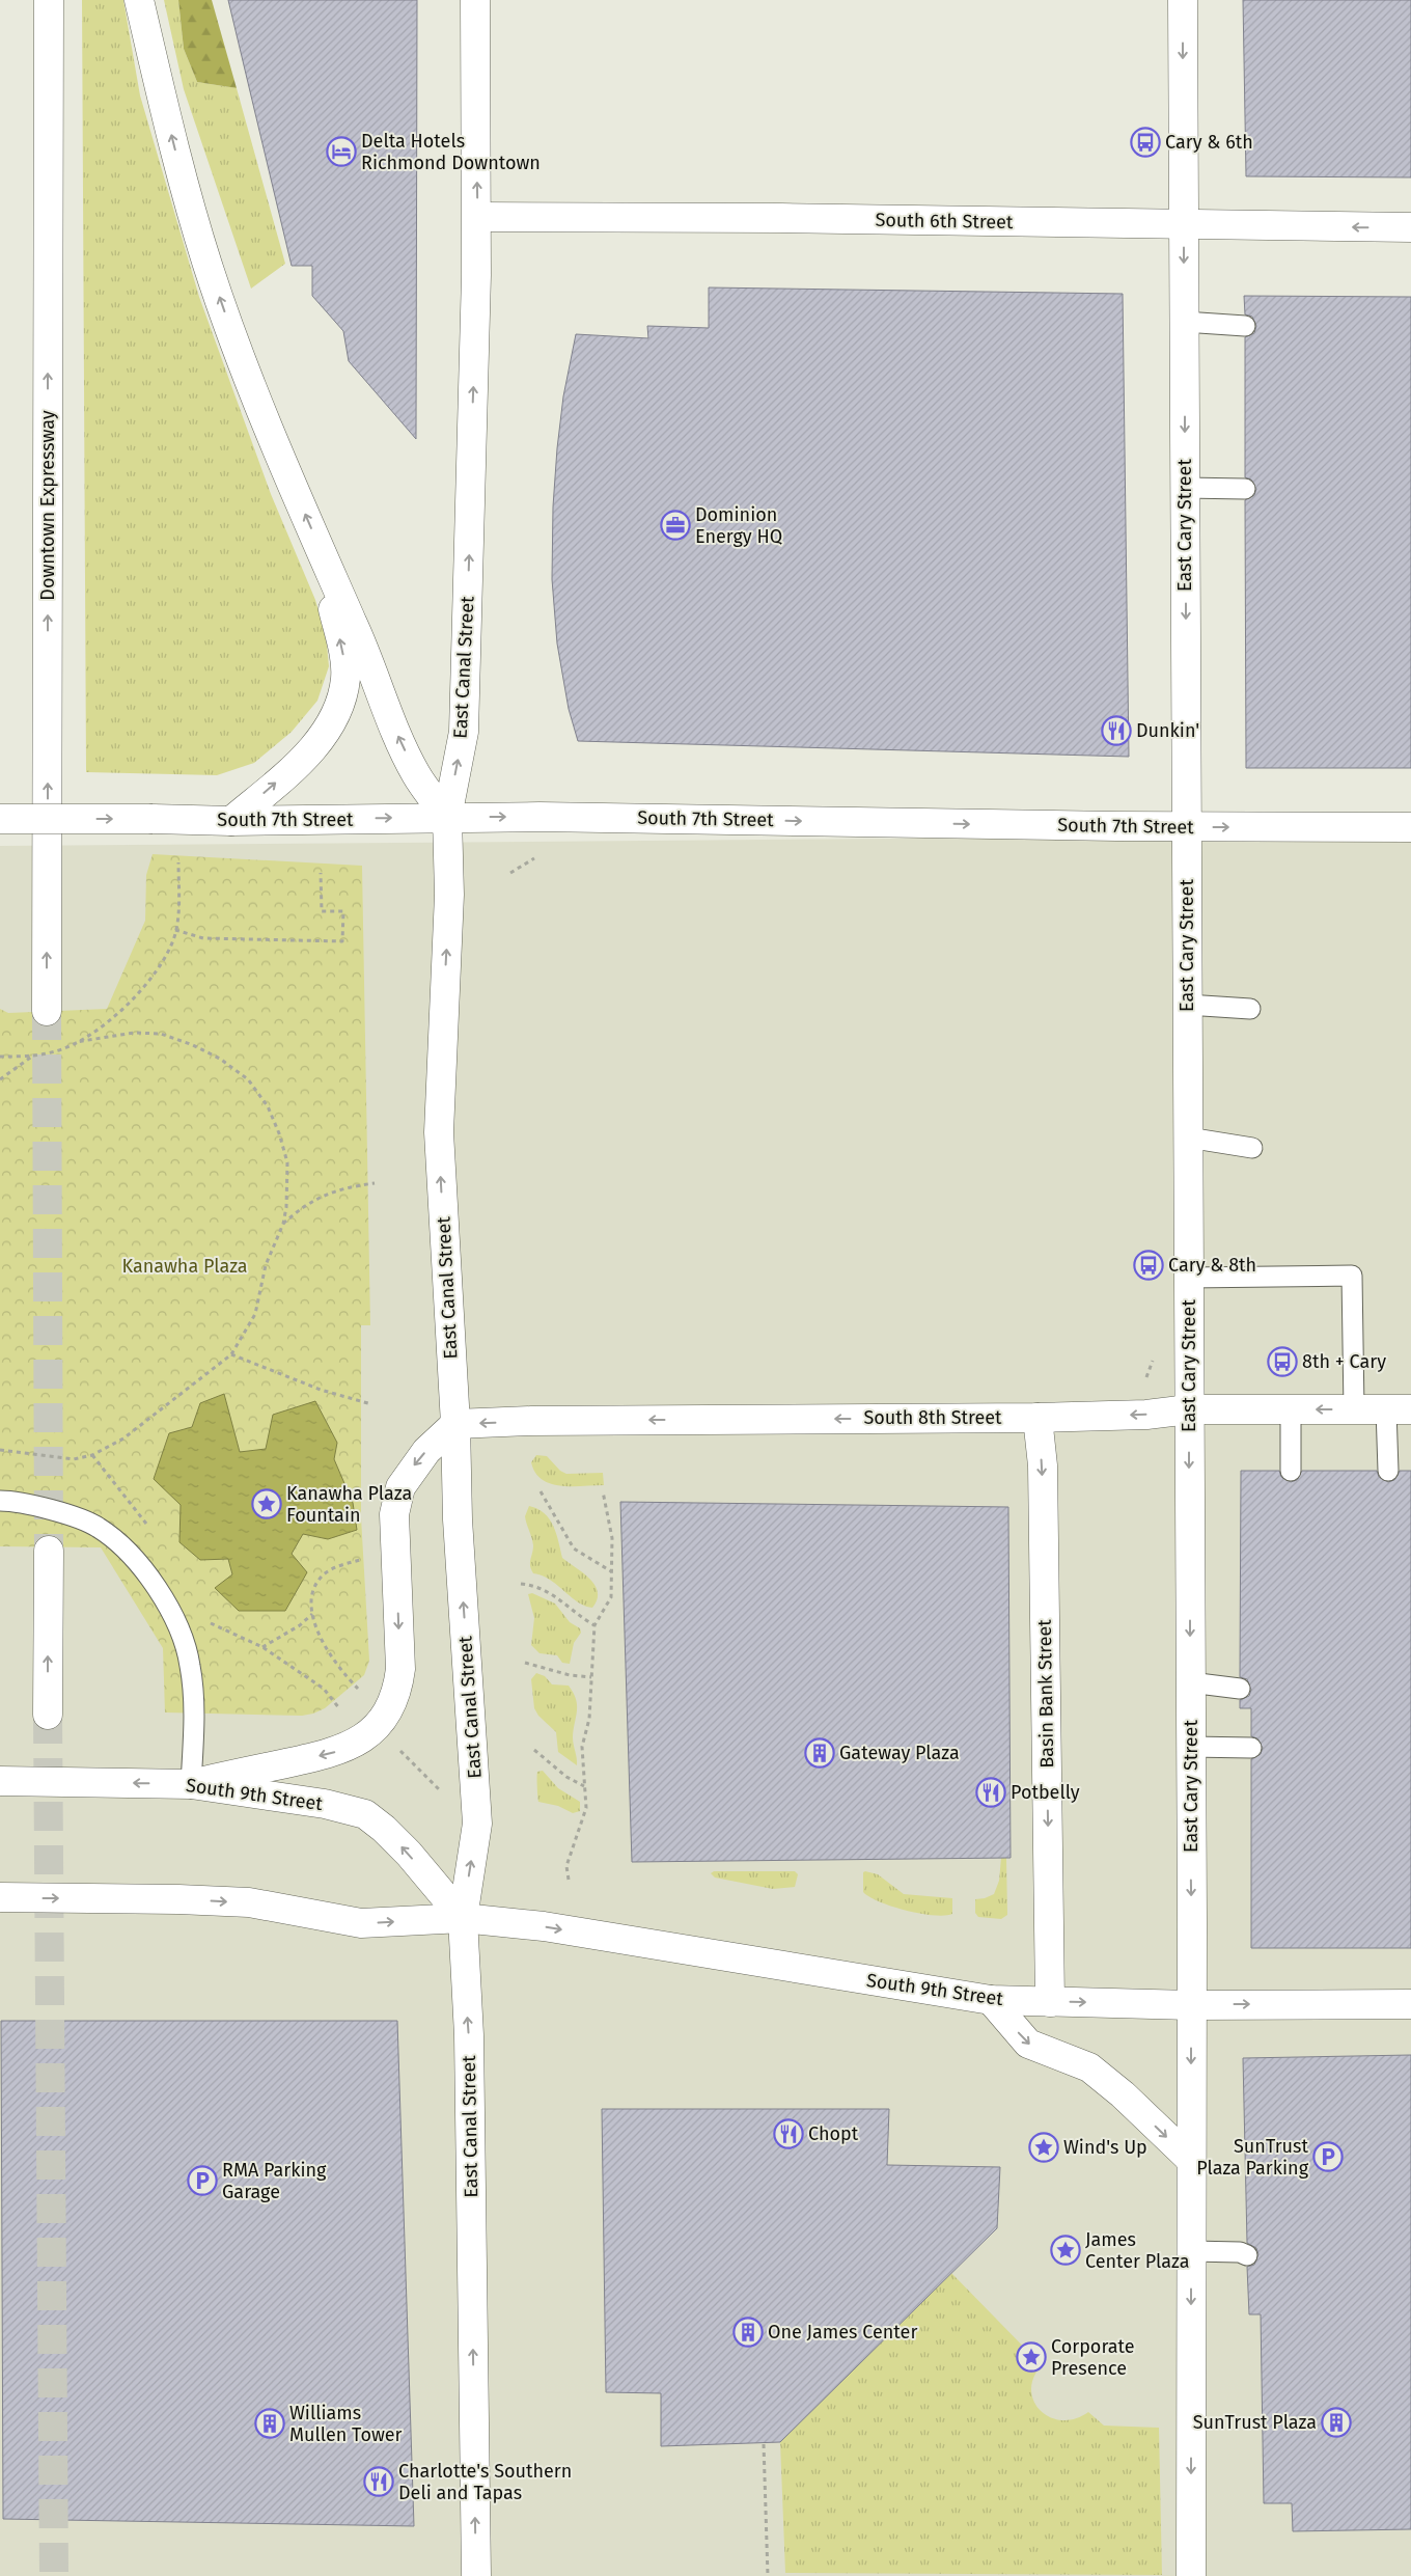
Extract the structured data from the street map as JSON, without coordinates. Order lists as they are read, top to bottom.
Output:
{
  "streets": {
    "main road": [
      "South 6th Street",
      "Downtown Expressway",
      "East Cary Street",
      "East Canal Street",
      "South 7th Street",
      "South 8th Street",
      "Basin Bank Street",
      "South 9th Street"
    ]
  },
  "crossings": [
    ["South 6th Street", "East Cary Street"],
    ["South 6th Street", "East Canal Street"],
    ["East Cary Street", "South 7th Street"],
    ["East Cary Street", "South 8th Street"],
    ["East Cary Street", "South 9th Street"],
    ["East Canal Street", "South 7th Street"],
    ["East Canal Street", "South 8th Street"],
    ["East Canal Street", "South 9th Street"],
    ["South 8th Street", "Basin Bank Street"],
    ["Basin Bank Street", "South 9th Street"]
  ],
  "one_way": [
    "East Cary Street",
    "East Canal Street",
    "South 7th Street",
    "South 8th Street",
    "Basin Bank Street"
  ],
  "parks": ["Kanawha Plaza"],
  "places": {
    "bus stop": ["Cary & 6th", "Cary & 8th", "8th + Cary"],
    "hotel": ["Delta Hotels Richmond Downtown"],
    "office": ["Dominion Energy HQ"],
    "restaurant": [
      "Dunkin'",
      "Potbelly",
      "Chopt",
      "Charlotte's Southern Deli and Tapas"
    ],
    "place": [
      "Kanawha Plaza Fountain",
      "Wind's Up",
      "James Center Plaza",
      "Corporate Presence"
    ],
    "building": [
      "Gateway Plaza",
      "One James Center",
      "SunTrust Plaza",
      "Williams Mullen Tower"
    ],
    "parking": ["SunTrust Plaza Parking", "RMA Parking Garage"]
  }
}
